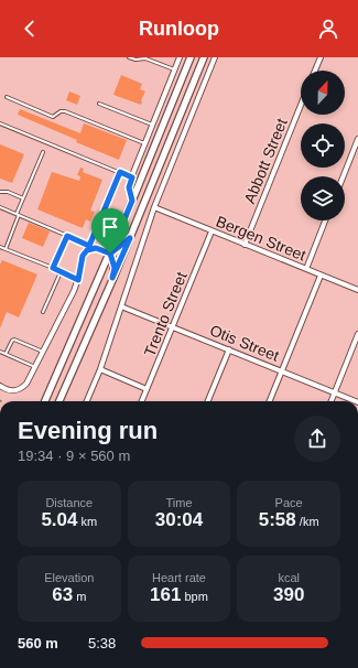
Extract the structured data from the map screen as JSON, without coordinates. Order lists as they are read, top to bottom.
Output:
{
  "streets": {
    "street": [
      "Abbott Street",
      "Bergen Street",
      "Trento Street",
      "Otis Street"
    ]
  },
  "crossings": [
    ["Abbott Street", "Bergen Street"],
    ["Bergen Street", "Trento Street"],
    ["Trento Street", "Otis Street"]
  ],
  "north": "top",
  "page": {
    "header": "Runloop",
    "heading": ["Evening run", "19:34 · 9 × 560 m"],
    "stats": [
      ["Distance", "5.04 km"],
      ["Time", "30:04"],
      ["Pace", "5:58 /km"],
      ["Elevation", "63 m"],
      ["Heart rate", "161 bpm"],
      ["kcal", "390"]
    ],
    "list": [
      {
        "name": "560 m",
        "note": "5:38"
      }
    ]
  }
}
